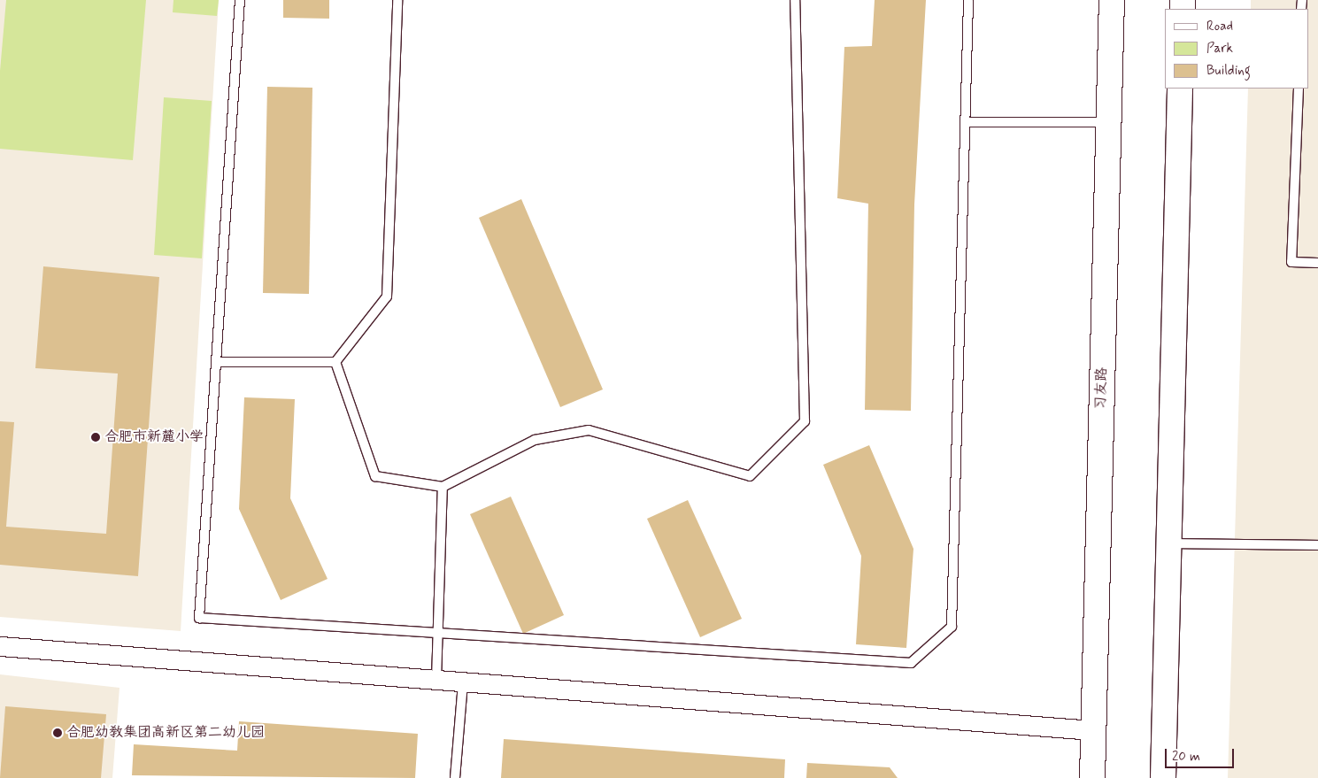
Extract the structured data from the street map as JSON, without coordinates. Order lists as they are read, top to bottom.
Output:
{
  "streets": {
    "main road": ["习友路"]
  },
  "places": ["合肥市新麓小学", "合肥幼教集团高新区第二幼儿园"],
  "legend": ["Road", "Park", "Building"],
  "scale_bar": "20 m"
}
